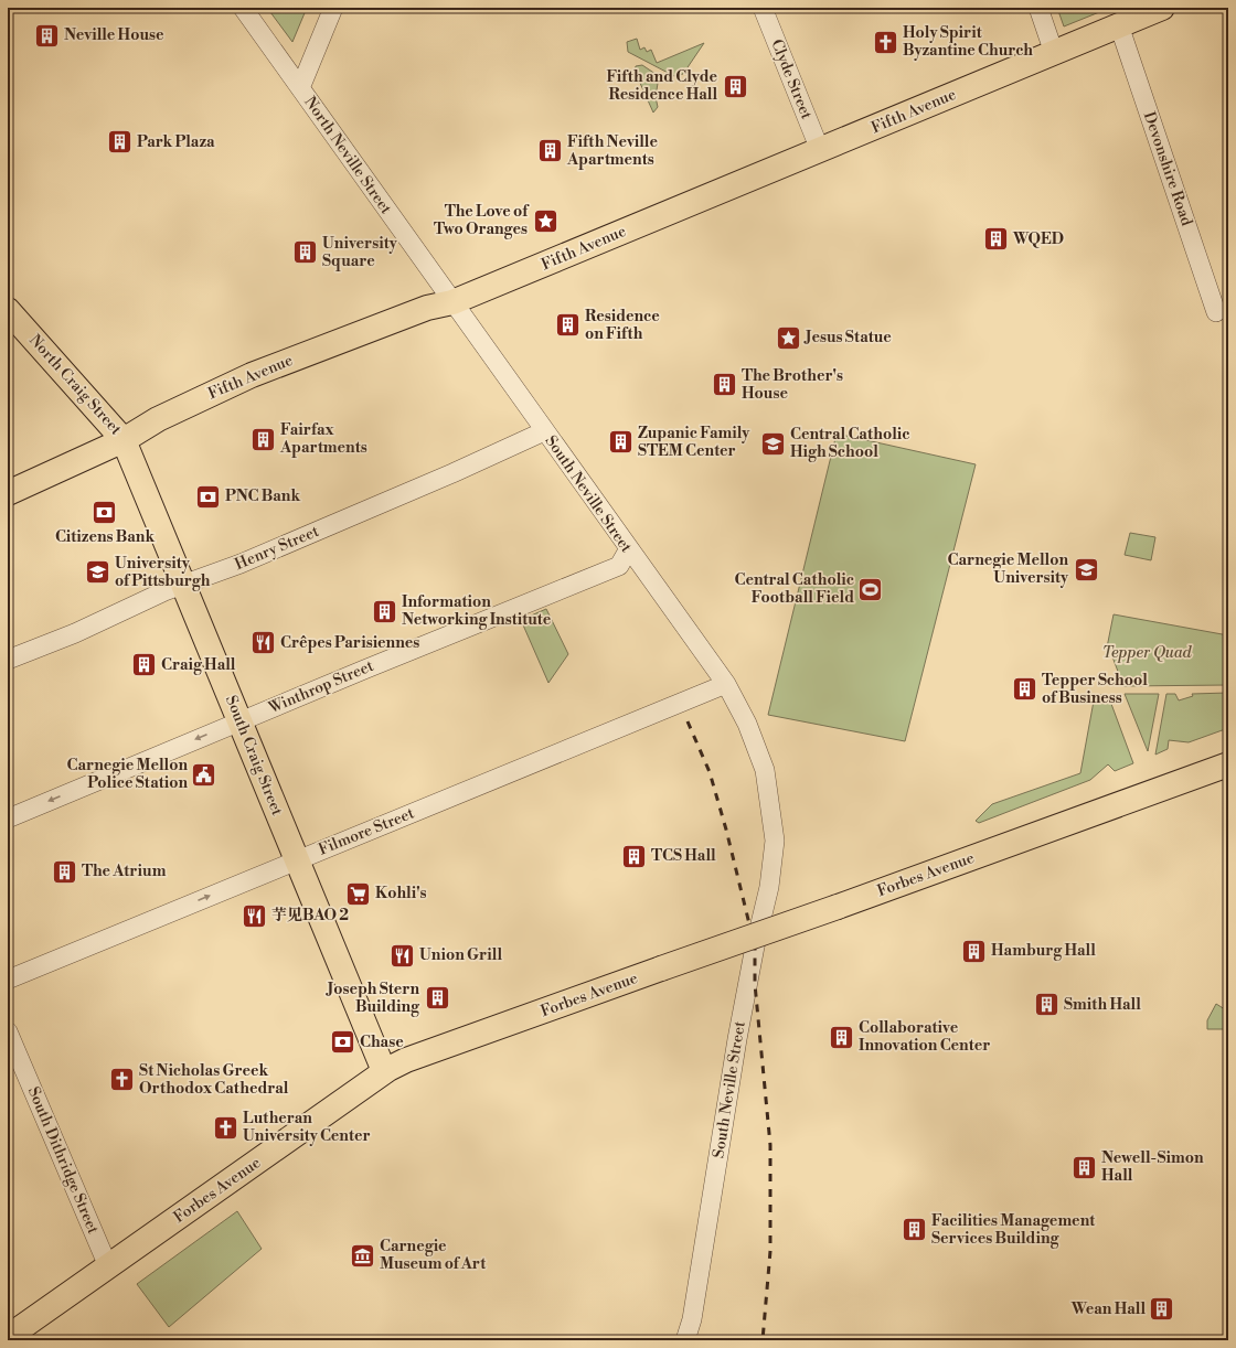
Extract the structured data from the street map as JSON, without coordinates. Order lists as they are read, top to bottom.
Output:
{
  "streets": {
    "main road": [
      "Fifth Avenue",
      "North Craig Street",
      "South Craig Street",
      "Forbes Avenue"
    ],
    "street": [
      "Clyde Street",
      "North Neville Street",
      "Devonshire Road",
      "South Neville Street",
      "Henry Street",
      "Winthrop Street",
      "Filmore Street",
      "South Dithridge Street"
    ]
  },
  "crossings": [
    ["Clyde Street", "Fifth Avenue"],
    ["Fifth Avenue", "North Neville Street"],
    ["Fifth Avenue", "Devonshire Road"],
    ["Fifth Avenue", "North Craig Street"],
    ["Fifth Avenue", "South Neville Street"],
    ["Fifth Avenue", "South Craig Street"],
    ["North Neville Street", "South Neville Street"],
    ["North Craig Street", "South Craig Street"],
    ["South Neville Street", "Henry Street"],
    ["South Neville Street", "Winthrop Street"],
    ["South Neville Street", "Filmore Street"],
    ["Henry Street", "South Craig Street"],
    ["Winthrop Street", "South Craig Street"],
    ["South Craig Street", "Filmore Street"],
    ["South Craig Street", "Forbes Avenue"],
    ["Forbes Avenue", "South Dithridge Street"]
  ],
  "one_way": ["Winthrop Street", "Filmore Street"],
  "parks": ["Tepper Quad"],
  "places": {
    "building": [
      "Neville House",
      "Fifth and Clyde Residence Hall",
      "Park Plaza",
      "Fifth Neville Apartments",
      "WQED",
      "University Square",
      "Residence on Fifth",
      "The Brother's House",
      "Fairfax Apartments",
      "Zupanic Family STEM Center",
      "Information Networking Institute",
      "Craig Hall",
      "Tepper School of Business",
      "TCS Hall",
      "The Atrium",
      "Hamburg Hall",
      "Joseph Stern Building",
      "Smith Hall",
      "Collaborative Innovation Center",
      "Newell-Simon Hall",
      "Facilities Management Services Building",
      "Wean Hall"
    ],
    "church": ["Holy Spirit Byzantine Church", "St Nicholas Greek Orthodox Cathedral", "Lutheran University Center"],
    "place": ["The Love of Two Oranges", "Jesus Statue"],
    "school or university": ["Central Catholic High School", "Carnegie Mellon University", "University of Pittsburgh"],
    "bank": ["PNC Bank", "Citizens Bank", "Chase"],
    "sports": ["Central Catholic Football Field"],
    "restaurant": ["Crêpes Parisiennes", "芋见BAO 2", "Union Grill"],
    "public building": ["Carnegie Mellon Police Station"],
    "supermarket": ["Kohli's"],
    "museum": ["Carnegie Museum of Art"]
  }
}
